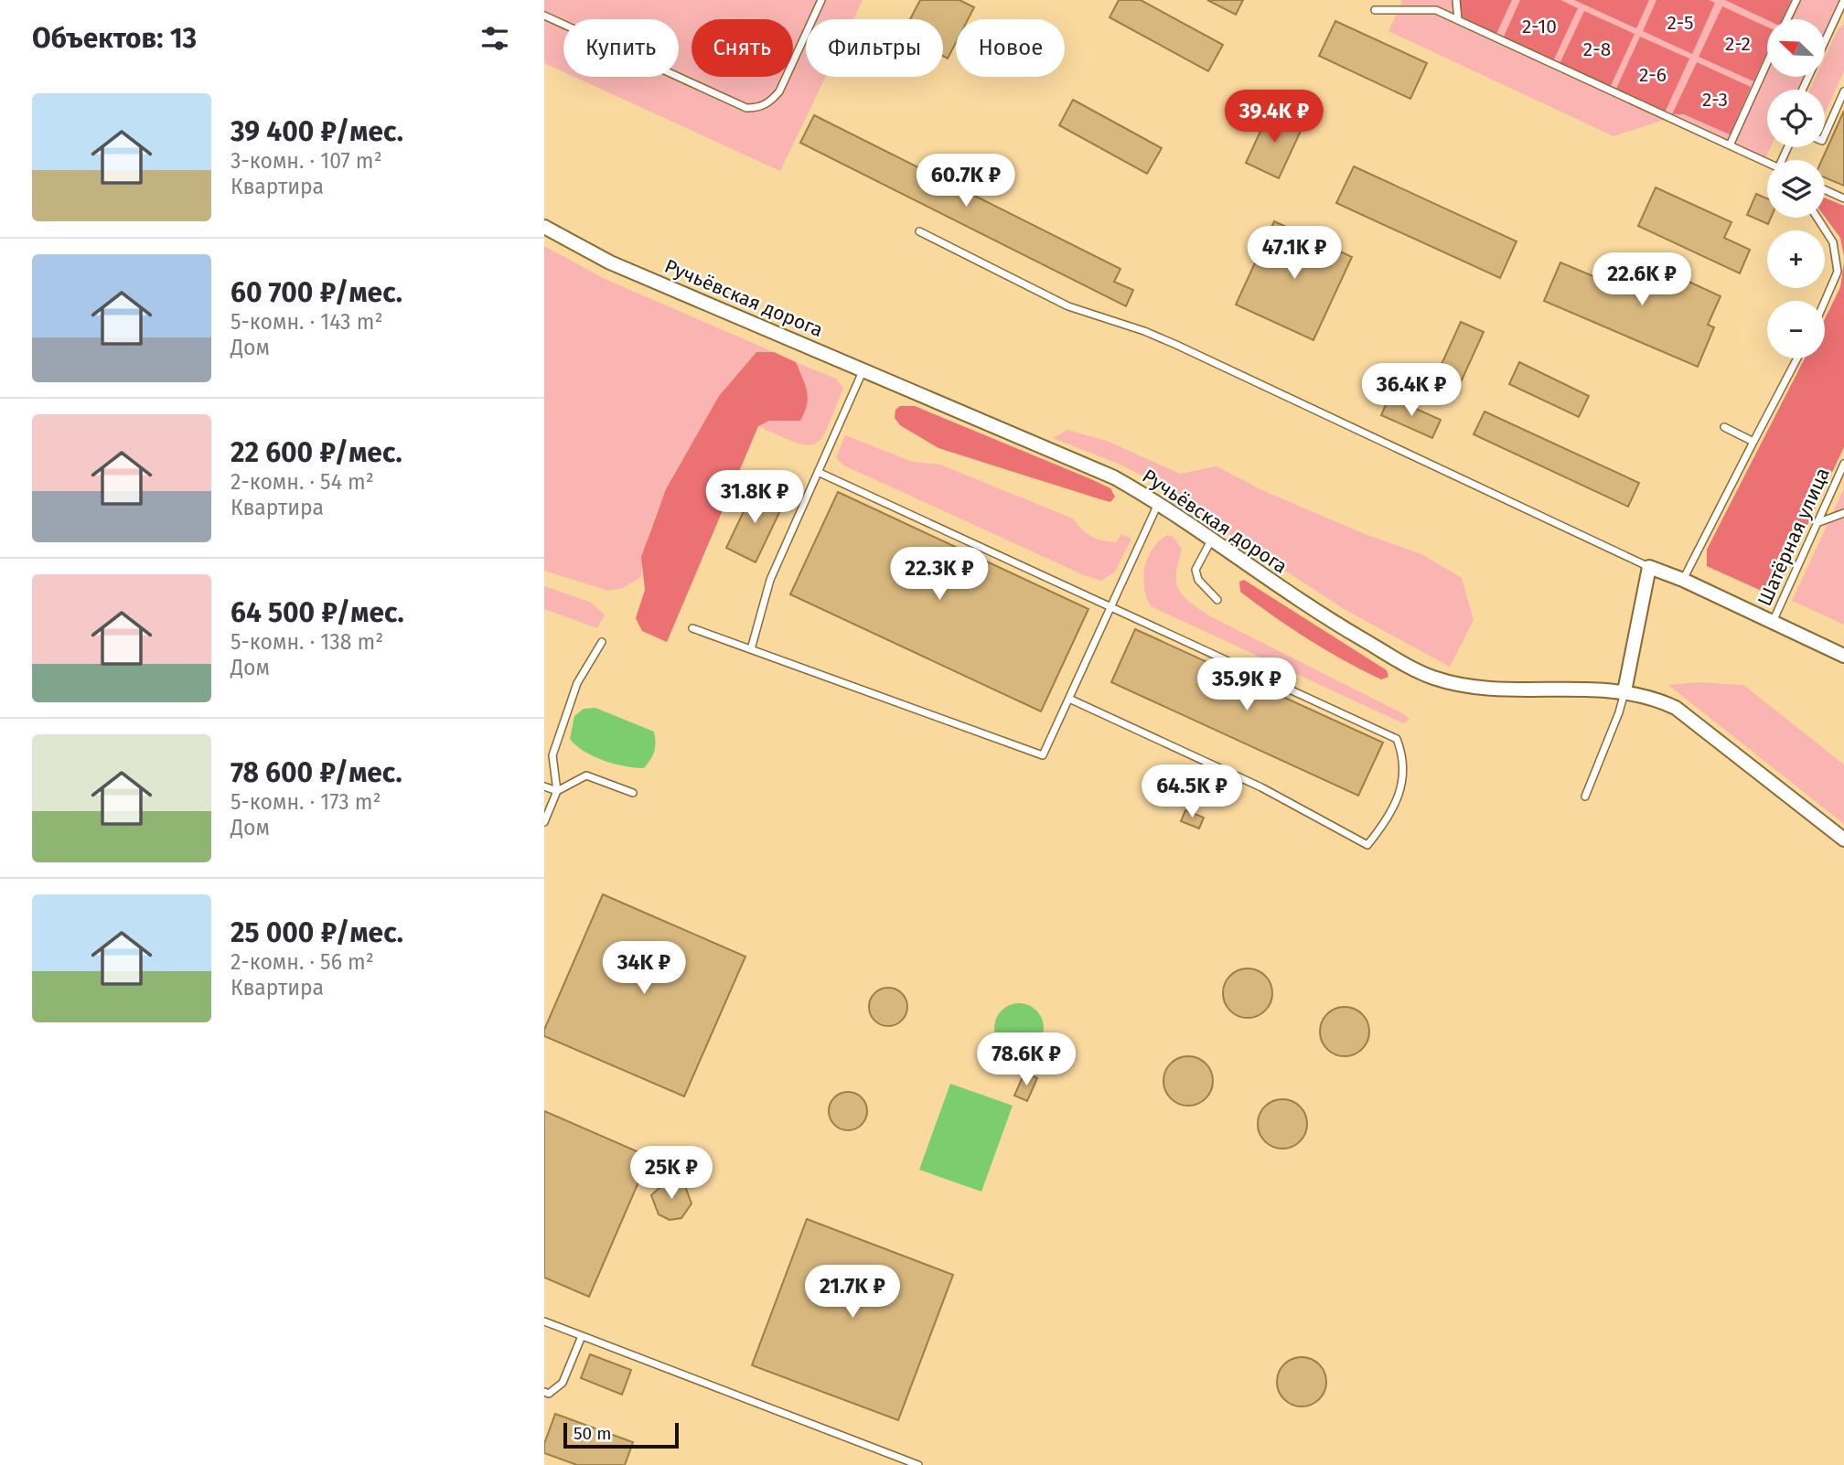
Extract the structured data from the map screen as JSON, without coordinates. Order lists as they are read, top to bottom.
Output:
{
  "streets": {
    "street": ["Ручьёвская дорога"],
    "lane": ["Шатёрная улица"]
  },
  "parks": [
    "2-5",
    "2-10",
    "2-2",
    "2-8",
    "2-6",
    "2-3"
  ],
  "scale_bar": "50 m",
  "north": "top left",
  "page": {
    "heading": "Объектов: 13",
    "map_buttons": ["+", "−"],
    "chip": [
      "Купить",
      "Снять",
      "Фильтры",
      "Новое"
    ],
    "list": [
      {
        "name": "39 400 ₽/мес.",
        "note": "3-комн. · 107 m² · Квартира"
      },
      {
        "name": "60 700 ₽/мес.",
        "note": "5-комн. · 143 m² · Дом"
      },
      {
        "name": "22 600 ₽/мес.",
        "note": "2-комн. · 54 m² · Квартира"
      },
      {
        "name": "64 500 ₽/мес.",
        "note": "5-комн. · 138 m² · Дом"
      },
      {
        "name": "78 600 ₽/мес.",
        "note": "5-комн. · 173 m² · Дом"
      },
      {
        "name": "25 000 ₽/мес.",
        "note": "2-комн. · 56 m² · Квартира"
      }
    ],
    "price": [
      "39.4K ₽",
      "60.7K ₽",
      "47.1K ₽",
      "22.6K ₽",
      "36.4K ₽",
      "31.8K ₽",
      "22.3K ₽",
      "35.9K ₽",
      "64.5K ₽",
      "34K ₽",
      "78.6K ₽",
      "25K ₽",
      "21.7K ₽"
    ],
    "scale": "50 m"
  }
}
